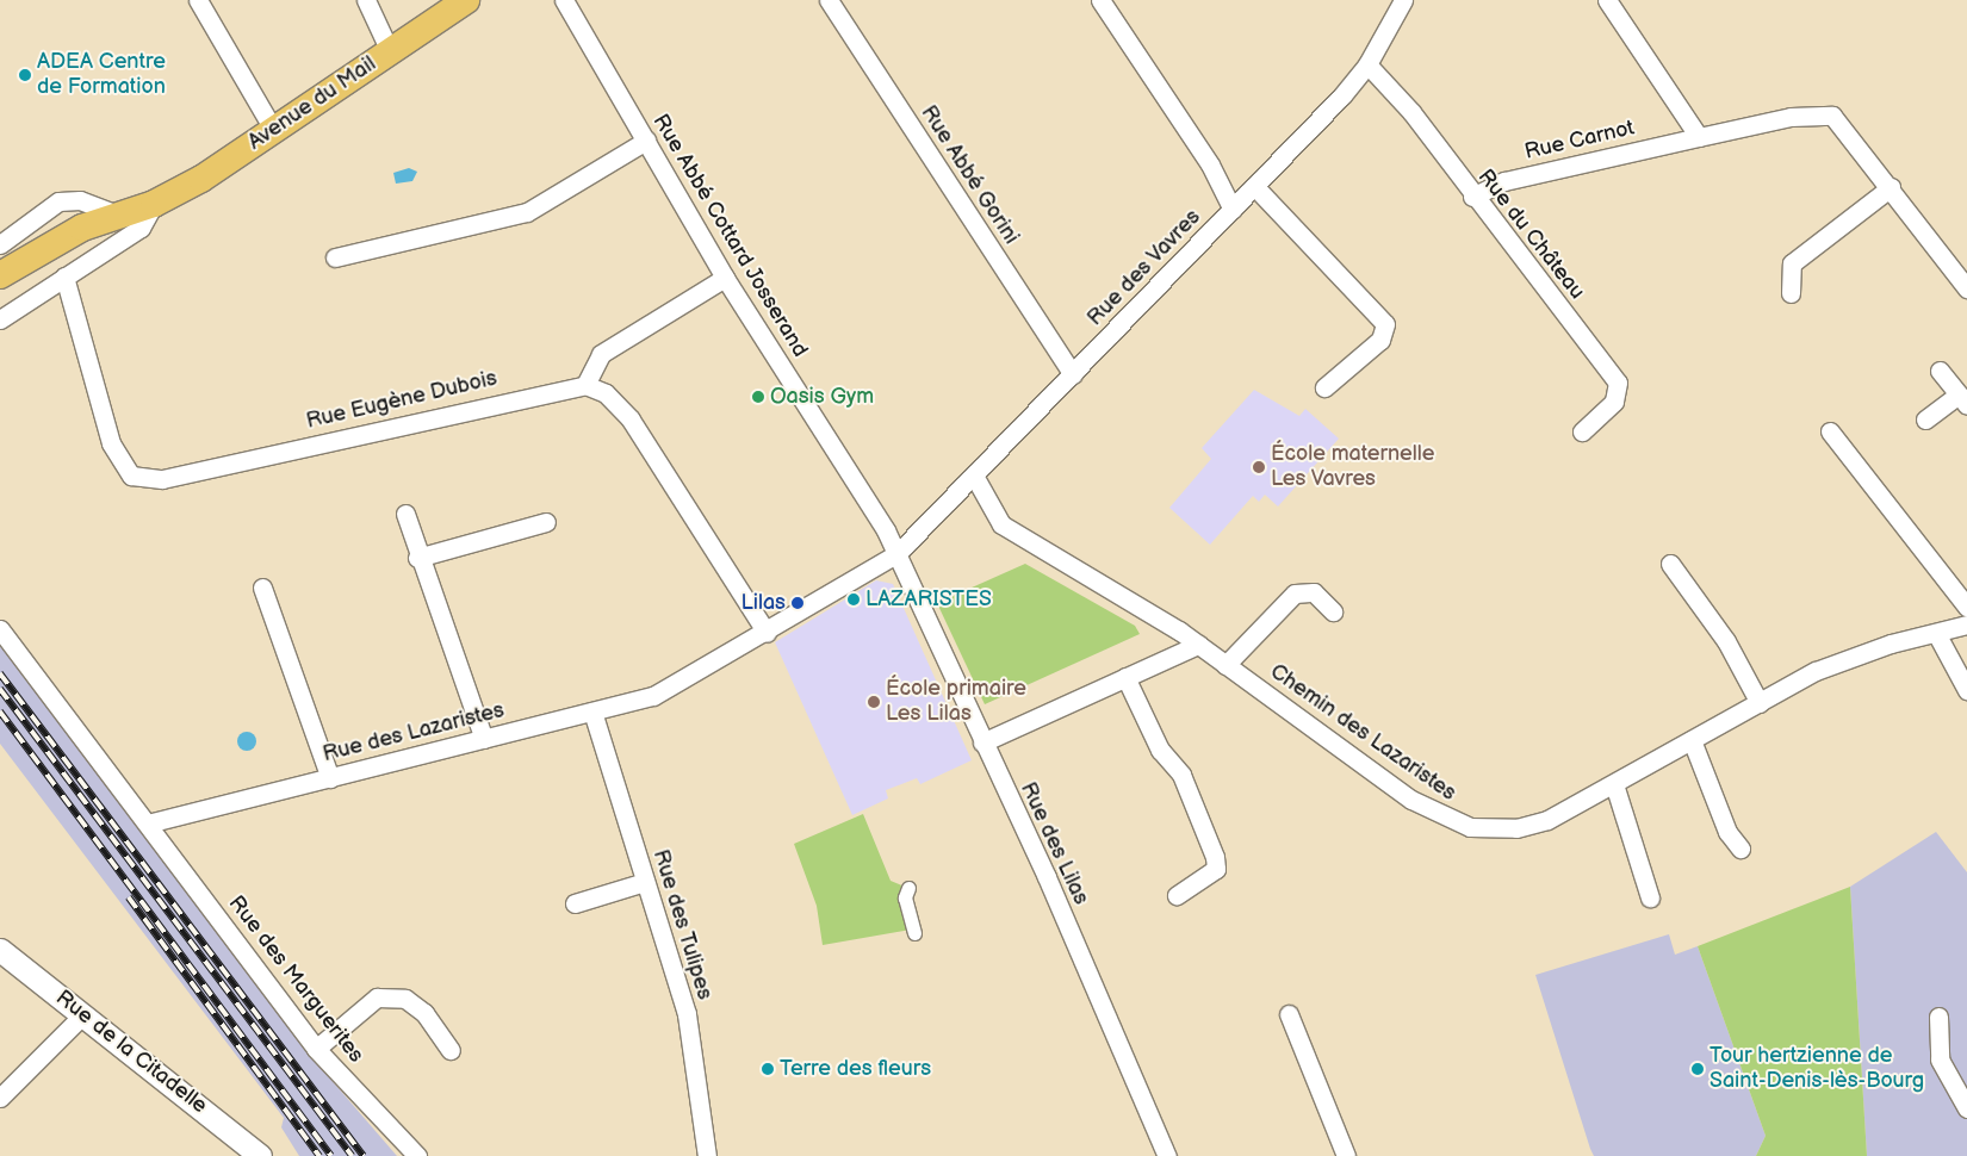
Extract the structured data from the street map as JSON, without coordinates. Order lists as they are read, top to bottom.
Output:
{
  "streets": {
    "main road": ["Avenue du Mail"],
    "street": [
      "Rue Carnot",
      "Rue Abbé Gorini",
      "Rue du Château",
      "Rue Abbé Cottard Josserand",
      "Rue des Vavres",
      "Rue Eugène Dubois",
      "Rue des Lazaristes",
      "Chemin des Lazaristes",
      "Rue des Lilas",
      "Rue des Tulipes",
      "Rue des Marguerites",
      "Rue de la Citadelle"
    ]
  },
  "crossings": [
    ["Avenue du Mail", "Rue Eugène Dubois"],
    ["Rue Carnot", "Rue du Château"],
    ["Rue Abbé Gorini", "Rue des Vavres"],
    ["Rue du Château", "Rue des Vavres"],
    ["Rue Abbé Cottard Josserand", "Rue des Vavres"],
    ["Rue Abbé Cottard Josserand", "Rue des Lazaristes"],
    ["Rue Abbé Cottard Josserand", "Rue des Lilas"],
    ["Rue des Vavres", "Rue des Lazaristes"],
    ["Rue des Vavres", "Chemin des Lazaristes"],
    ["Rue des Vavres", "Rue des Lilas"],
    ["Rue des Lazaristes", "Rue des Lilas"],
    ["Rue des Lazaristes", "Rue des Tulipes"],
    ["Rue des Lazaristes", "Rue des Marguerites"]
  ],
  "places": [
    "ADEA Centre de Formation",
    "Oasis Gym",
    "École maternelle Les Vavres",
    "LAZARISTES",
    "Lilas",
    "École primaire Les Lilas",
    "Terre des fleurs",
    "Tour hertzienne de Saint-Denis-lès-Bourg"
  ]
}
